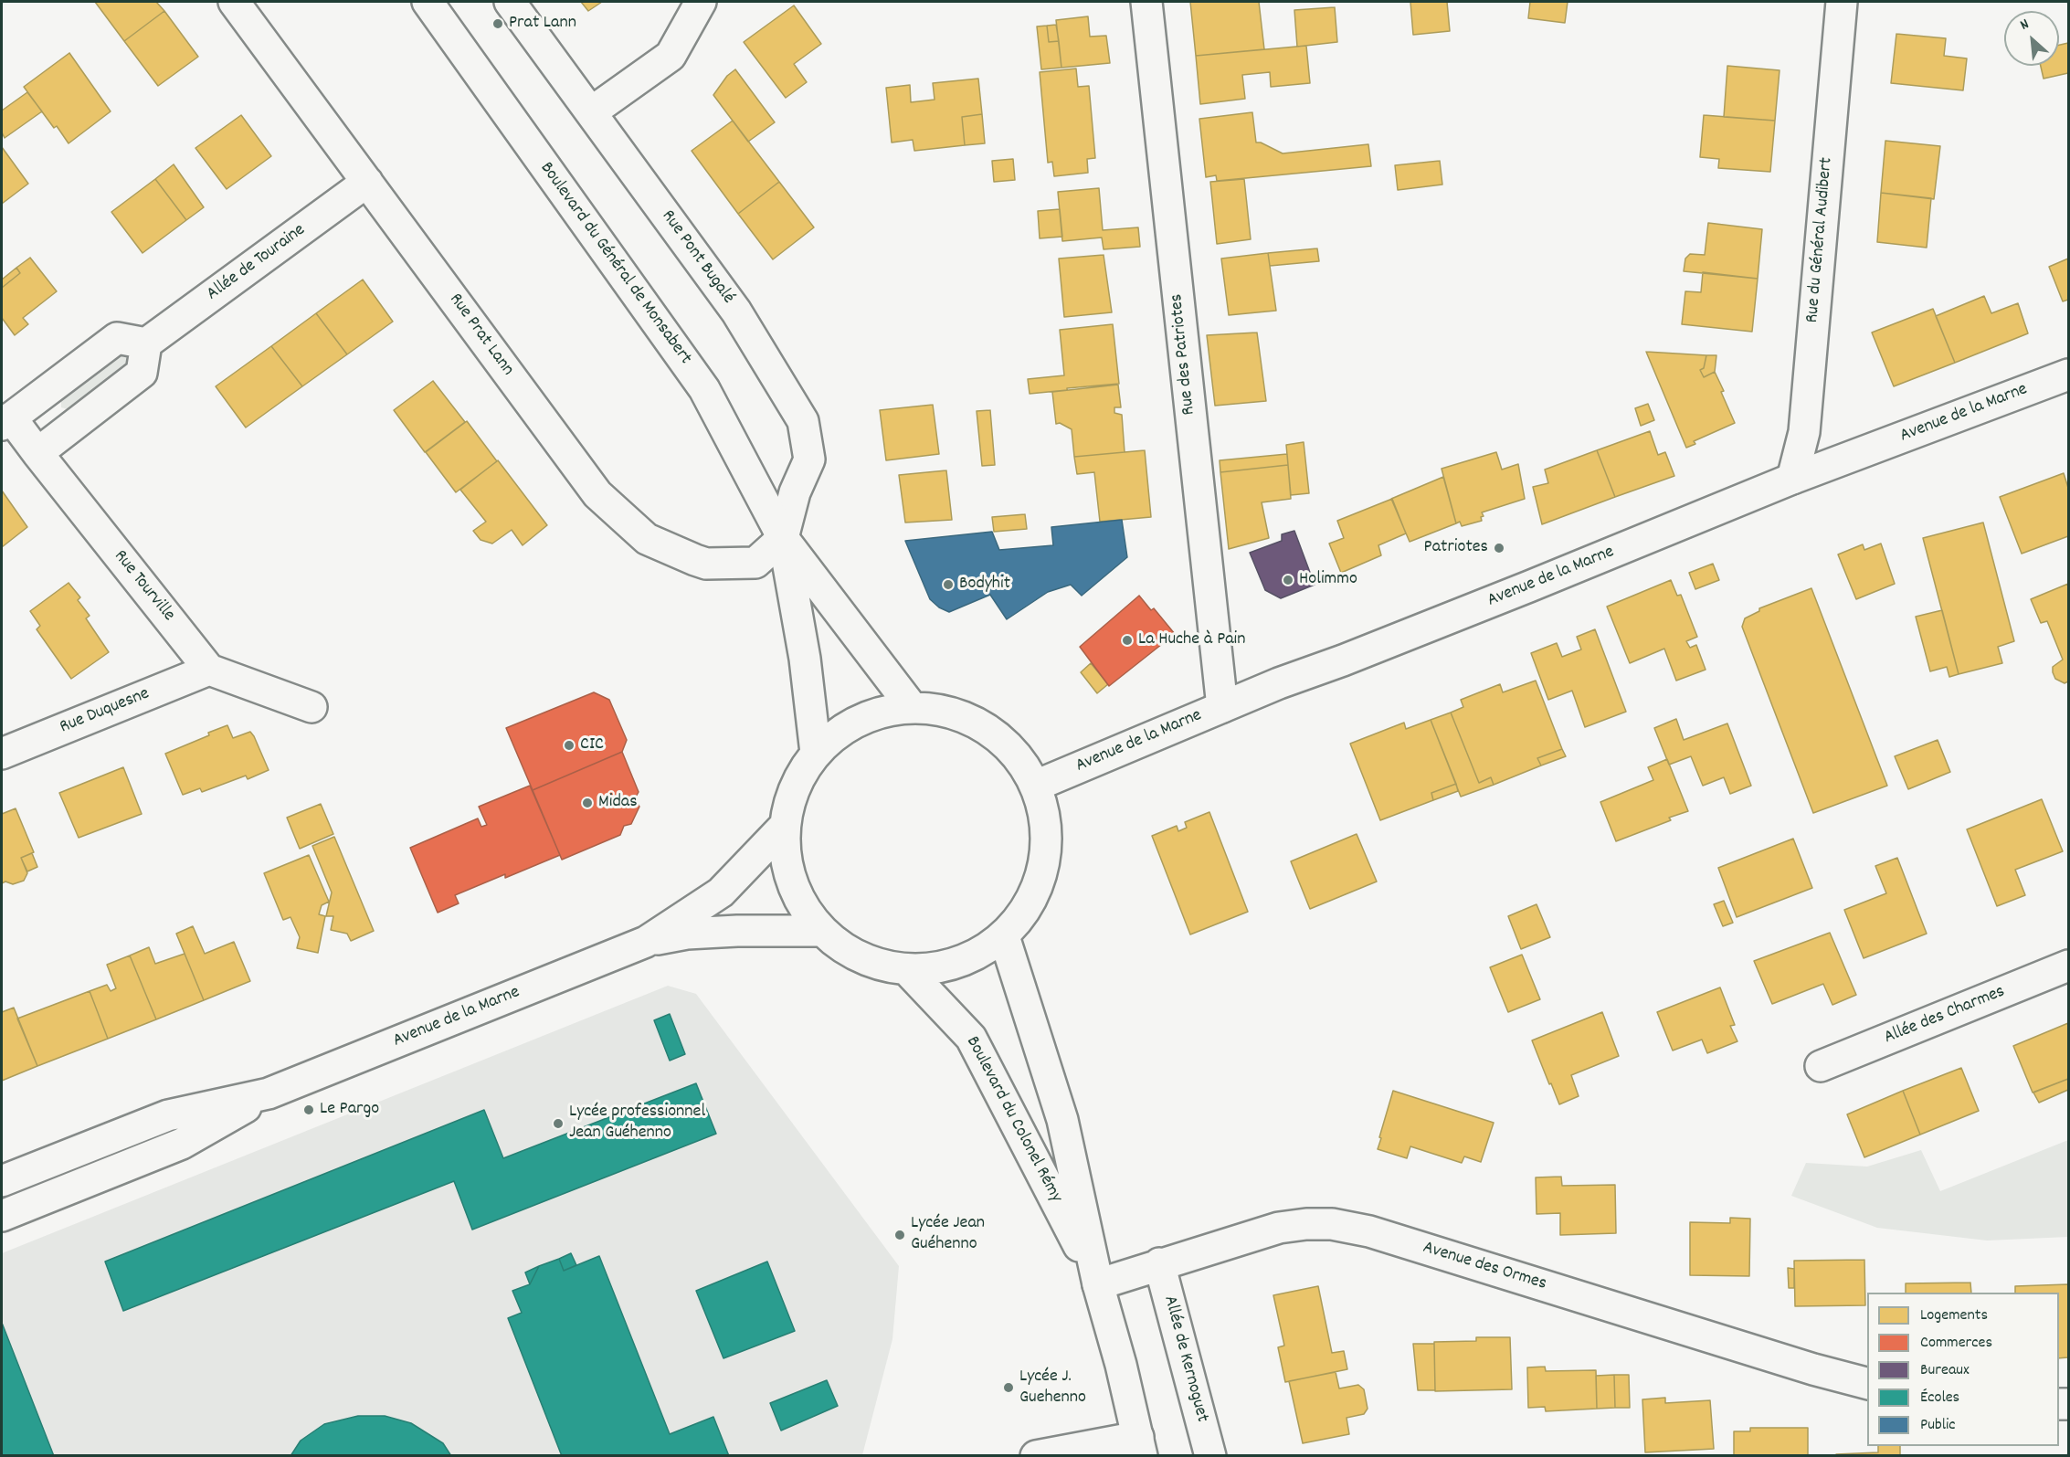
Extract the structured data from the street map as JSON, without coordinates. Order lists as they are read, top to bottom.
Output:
{
  "streets": {
    "street": [
      "Rue du Général Audibert",
      "Rue Pont Bugalé",
      "Allée de Touraine",
      "Boulevard du Général de Monsabert",
      "Rue Prat Lann",
      "Rue des Patriotes",
      "Avenue de la Marne",
      "Rue Tourville",
      "Rue Duquesne",
      "Allée des Charmes",
      "Boulevard du Colonel Rémy",
      "Avenue des Ormes",
      "Allée de Kernoguet"
    ]
  },
  "crossings": [
    ["Rue du Général Audibert", "Avenue de la Marne"],
    ["Rue Pont Bugalé", "Boulevard du Général de Monsabert"],
    ["Rue Pont Bugalé", "Rue Prat Lann"],
    ["Allée de Touraine", "Rue Prat Lann"],
    ["Boulevard du Général de Monsabert", "Rue Prat Lann"],
    ["Rue des Patriotes", "Avenue de la Marne"],
    ["Rue Tourville", "Rue Duquesne"],
    ["Boulevard du Colonel Rémy", "Avenue des Ormes"],
    ["Avenue des Ormes", "Allée de Kernoguet"]
  ],
  "places": [
    "Prat Lann",
    "Patriotes",
    "Holimmo",
    "Bodyhit",
    "La Huche à Pain",
    "CIC",
    "Midas",
    "Le Pargo",
    "Lycée professionnel Jean Guéhenno",
    "Lycée Jean Guéhenno",
    "Lycée J. Guehenno"
  ],
  "legend": [
    "Logements",
    "Commerces",
    "Bureaux",
    "Écoles",
    "Public"
  ],
  "north": "top left"
}
